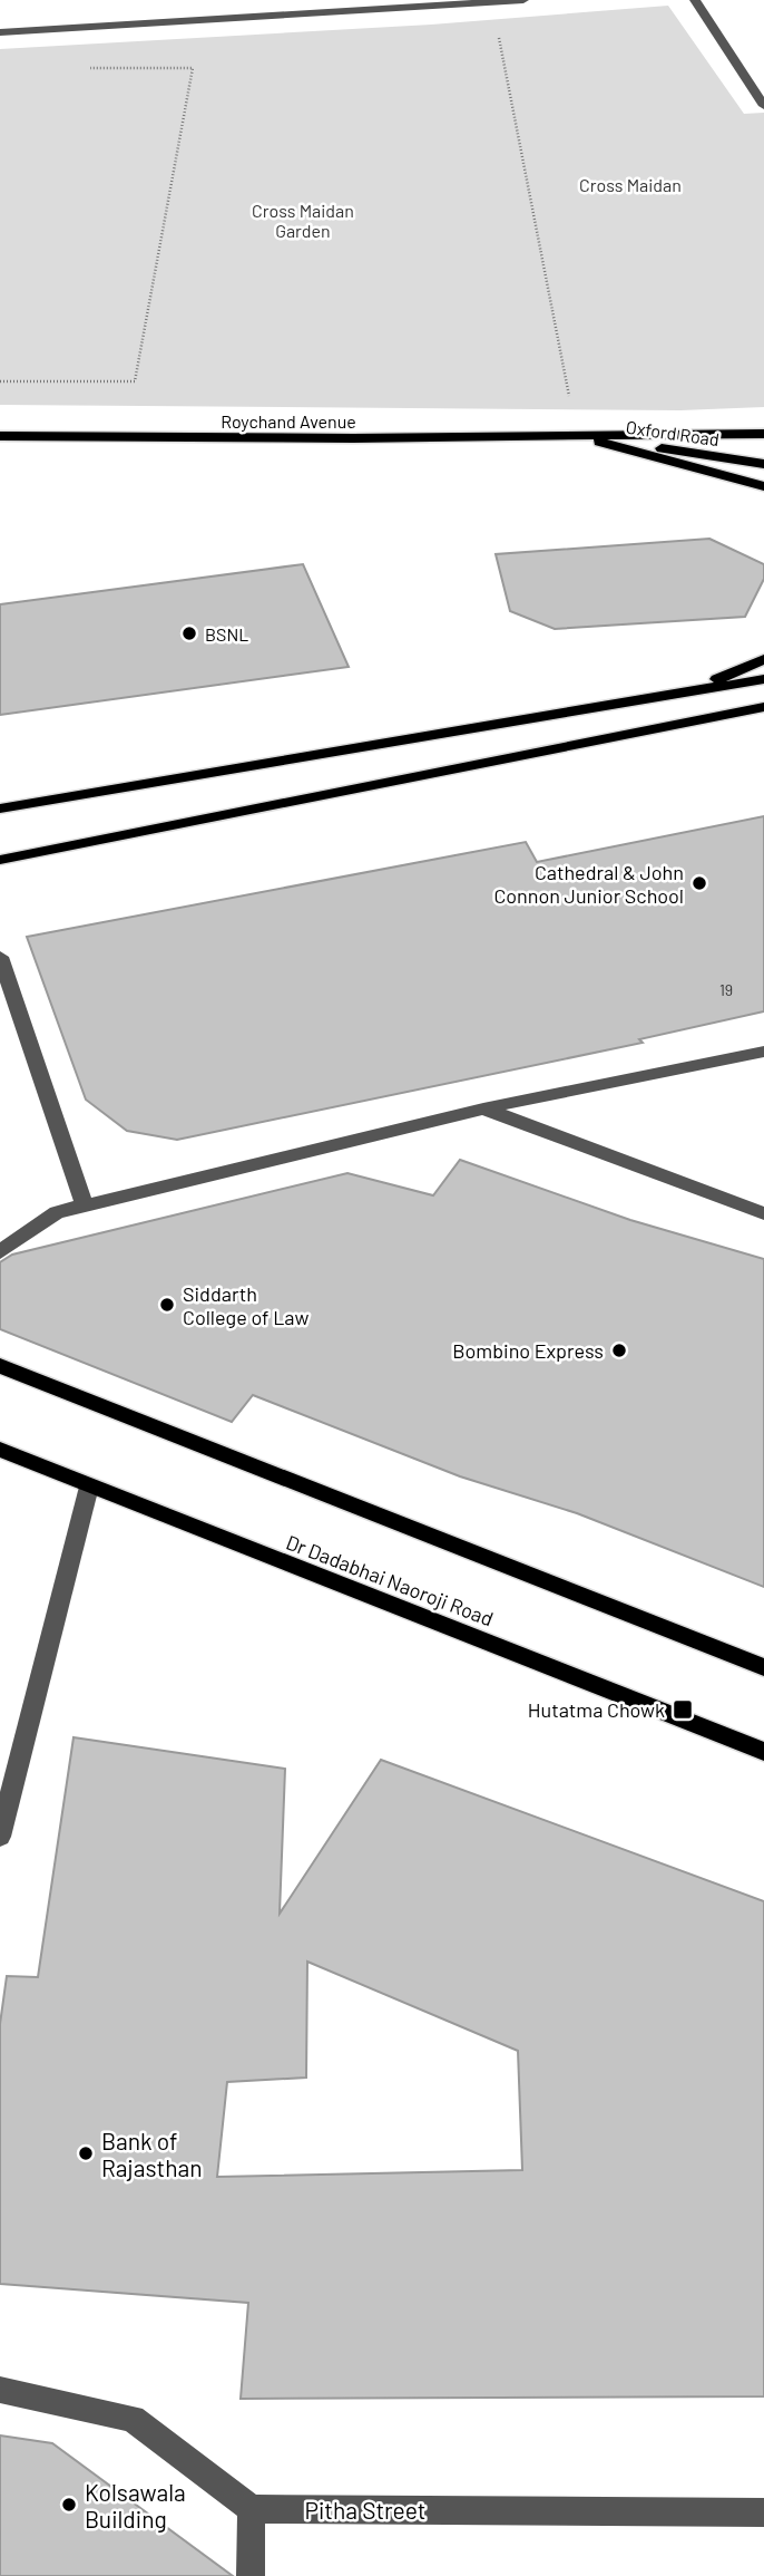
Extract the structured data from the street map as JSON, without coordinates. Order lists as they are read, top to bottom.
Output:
{
  "streets": {
    "main road": ["Roychand Avenue", "Oxford Road", "Dr Dadabhai Naoroji Road"],
    "street": ["Pitha Street"]
  },
  "crossings": [
    ["Roychand Avenue", "Oxford Road"]
  ],
  "parks": ["Cross Maidan", "Cross Maidan Garden"],
  "places": {
    "other": [
      "BSNL",
      "Cathedral & John Connon Junior School",
      "Siddarth College of Law",
      "Bombino Express",
      "Bank of Rajasthan",
      "Kolsawala Building"
    ],
    "transit": ["Hutatma Chowk"]
  },
  "house_numbers": ["19"]
}
